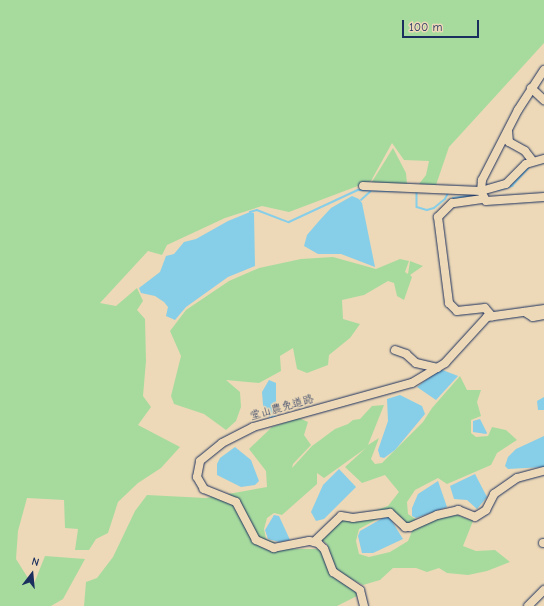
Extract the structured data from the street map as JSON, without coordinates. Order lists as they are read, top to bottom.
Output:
{
  "streets": {
    "street": ["堂山農免道路"]
  },
  "scale_bar": "100 m",
  "north": "top"
}
